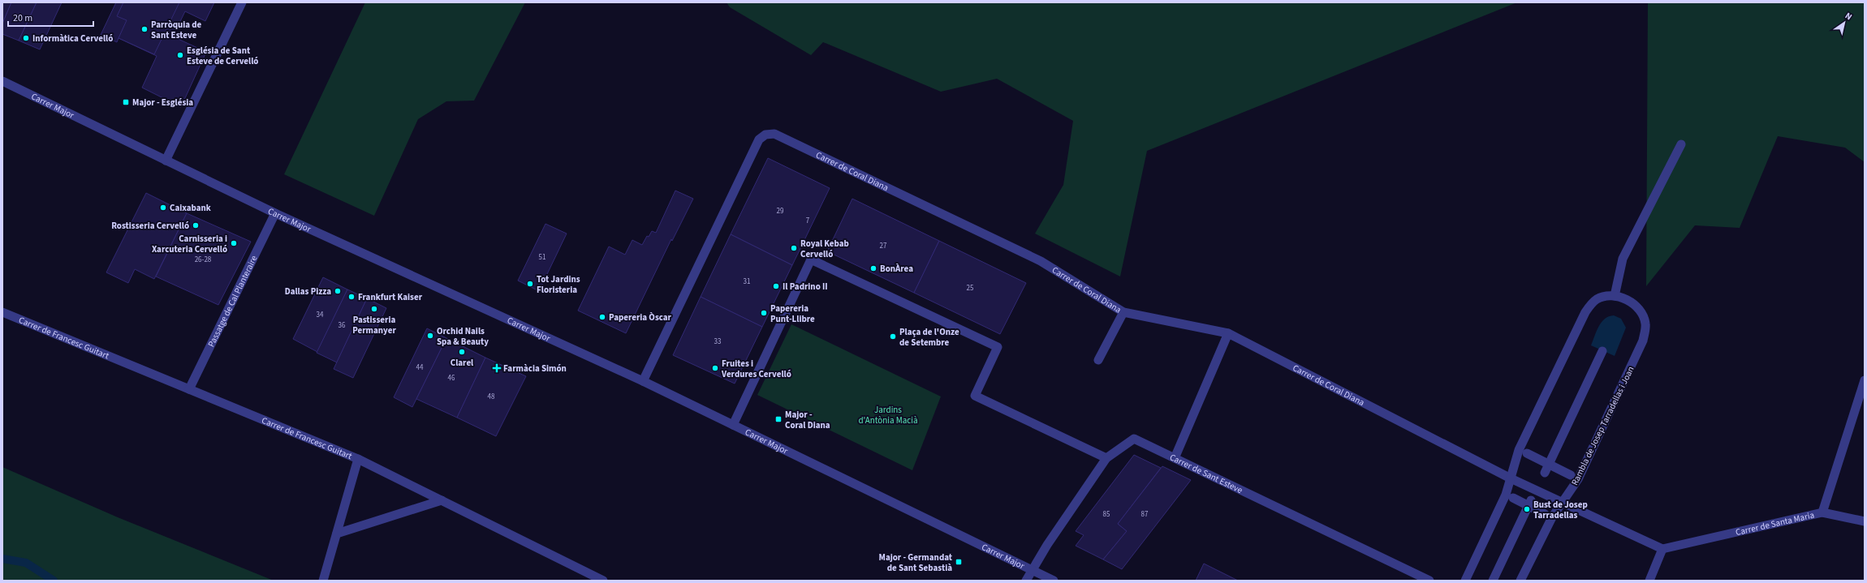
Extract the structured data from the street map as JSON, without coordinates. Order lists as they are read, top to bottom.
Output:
{
  "streets": {
    "street": [
      "Carrer Major",
      "Carrer de Coral Diana",
      "Passatge de Cal Planteraire",
      "Carrer de Francesc Guitart",
      "Rambla de Josep Tarradellas i Joan",
      "Carrer de Sant Esteve",
      "Carrer de Santa Maria"
    ]
  },
  "crossings": [
    ["Carrer Major", "Carrer de Coral Diana"],
    ["Carrer Major", "Passatge de Cal Planteraire"],
    ["Carrer Major", "Carrer de Sant Esteve"],
    ["Carrer de Coral Diana", "Rambla de Josep Tarradellas i Joan"],
    ["Carrer de Coral Diana", "Carrer de Santa Maria"],
    ["Passatge de Cal Planteraire", "Carrer de Francesc Guitart"]
  ],
  "parks": ["Jardins d'Antònia Macià"],
  "places": {
    "other": [
      "Parròquia de Sant Esteve",
      "Informàtica Cervelló",
      "Església de Sant Esteve de Cervelló",
      "Caixabank",
      "Rostisseria Cervelló",
      "Carnisseria i Xarcuteria Cervelló",
      "Royal Kebab Cervelló",
      "BonÀrea",
      "Tot Jardins Floristeria",
      "Il Padrino II",
      "Dallas Pizza",
      "Frankfurt Kaiser",
      "Pastisseria Permanyer",
      "Papereria Punt-Llibre",
      "Papereria Òscar",
      "Orchid Nails Spa & Beauty",
      "Plaça de l'Onze de Setembre",
      "Clarel",
      "Fruites i Verdures Cervelló",
      "Bust de Josep Tarradellas"
    ],
    "transit": ["Major - Església", "Major - Coral Diana", "Major - Germandat de Sant Sebastià"],
    "health": ["Farmàcia Simón"]
  },
  "house_numbers": [
    "29",
    "7",
    "27",
    "51",
    "26-28",
    "31",
    "25",
    "34",
    "36",
    "33",
    "44",
    "46",
    "48",
    "85",
    "87"
  ],
  "scale_bar": "20 m",
  "north": "top right"
}
